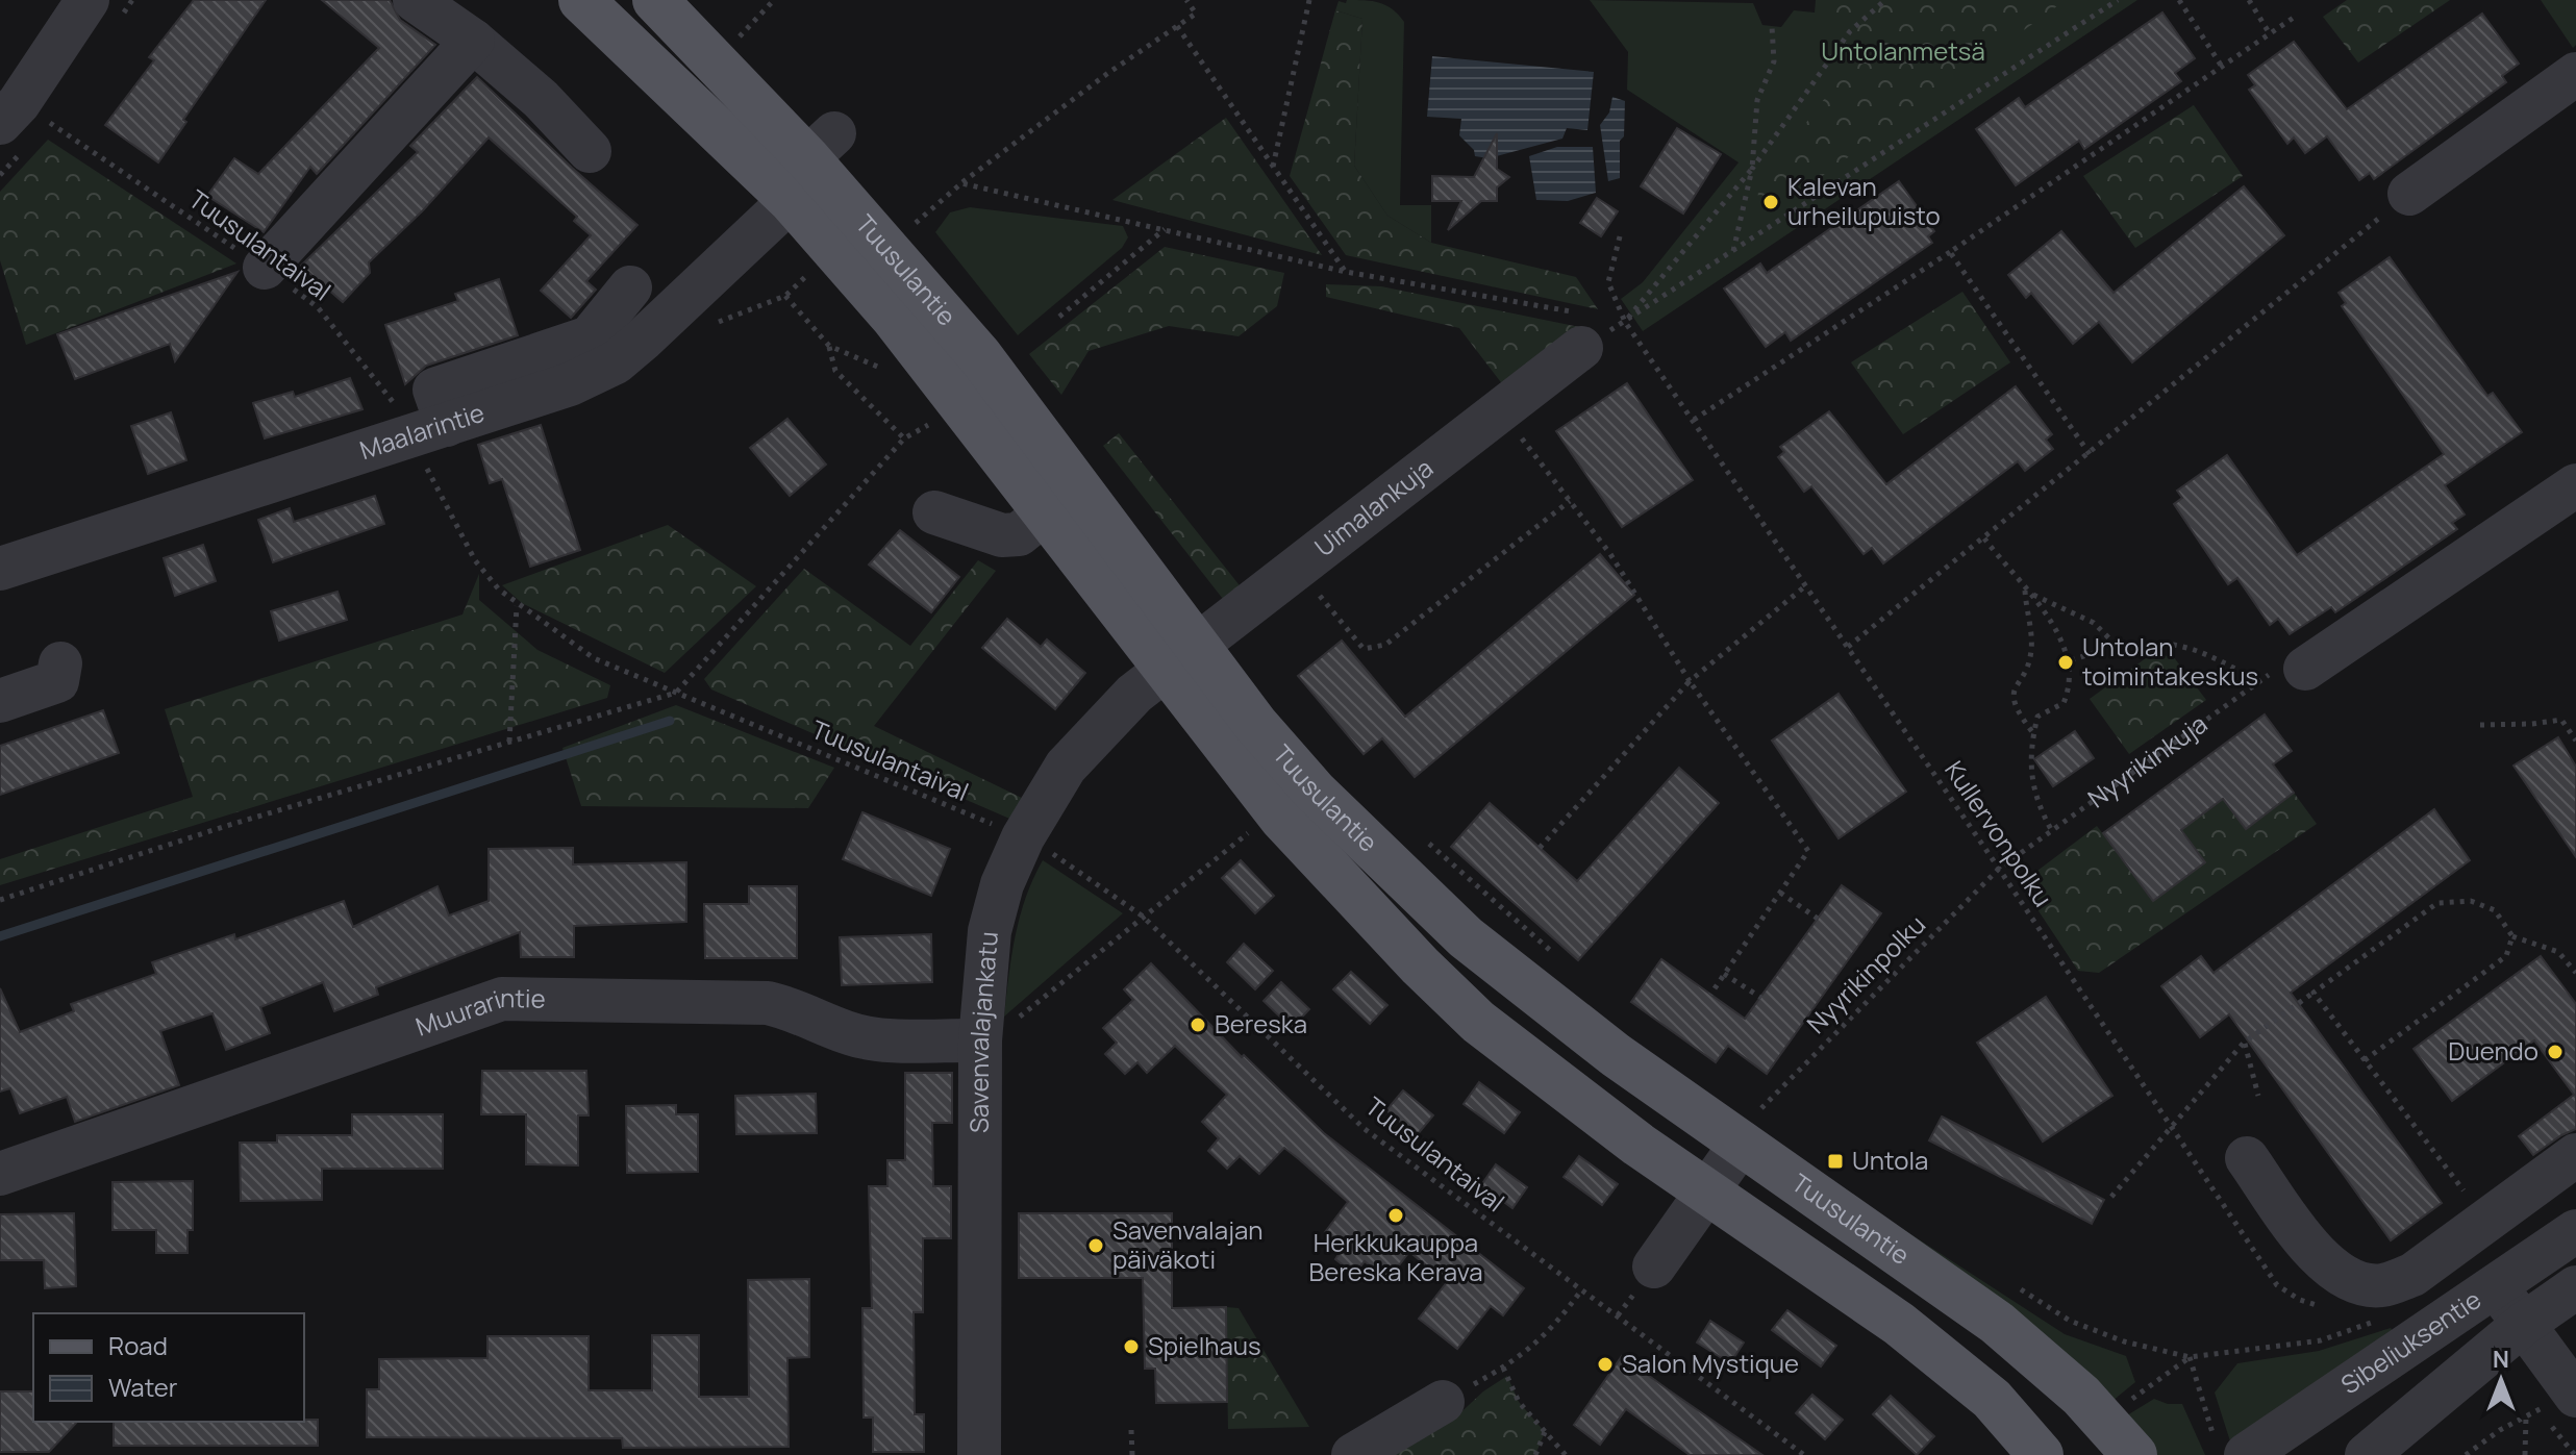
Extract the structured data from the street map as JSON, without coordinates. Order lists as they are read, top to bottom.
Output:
{
  "streets": {
    "main road": ["Tuusulantie"],
    "street": [
      "Maalarintie",
      "Uimalankuja",
      "Muurarintie",
      "Savenvalajankatu",
      "Sibeliuksentie"
    ],
    "path": [
      "Tuusulantaival",
      "Nyyrikinkuja",
      "Kullervonpolku",
      "Nyyrikinpolku"
    ]
  },
  "crossings": [
    ["Tuusulantaival", "Maalarintie"],
    ["Tuusulantaival", "Savenvalajankatu"],
    ["Tuusulantie", "Maalarintie"],
    ["Tuusulantie", "Uimalankuja"],
    ["Tuusulantie", "Nyyrikinpolku"],
    ["Tuusulantie", "Savenvalajankatu"],
    ["Uimalankuja", "Savenvalajankatu"],
    ["Nyyrikinkuja", "Kullervonpolku"],
    ["Nyyrikinkuja", "Nyyrikinpolku"],
    ["Kullervonpolku", "Nyyrikinpolku"],
    ["Muurarintie", "Savenvalajankatu"]
  ],
  "parks": ["Untolanmetsä"],
  "places": {
    "other": [
      "Kalevan urheilupuisto",
      "Untolan toimintakeskus",
      "Bereska",
      "Duendo",
      "Herkkukauppa Bereska Kerava",
      "Savenvalajan päiväkoti",
      "Spielhaus",
      "Salon Mystique"
    ],
    "transit": ["Untola"]
  },
  "legend": ["Road", "Water"],
  "north": "top"
}
